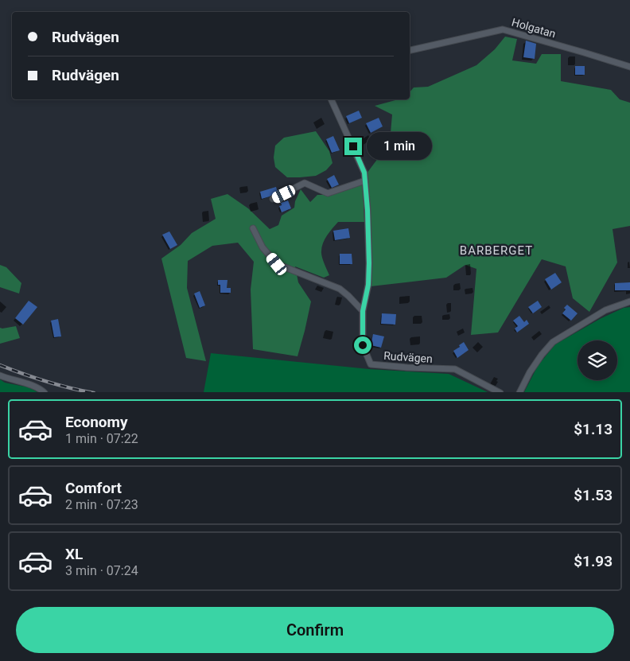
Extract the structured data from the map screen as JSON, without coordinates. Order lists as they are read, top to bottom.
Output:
{
  "streets": {
    "street": ["Holgatan", "Rudvägen"]
  },
  "districts": ["BARBERGET"],
  "page": {
    "banner": ["Rudvägen", "Rudvägen"],
    "bubble": "1 min",
    "list": [
      {
        "name": "Economy",
        "note": "1 min · 07:22",
        "value": "$1.13"
      },
      {
        "name": "Comfort",
        "note": "2 min · 07:23",
        "value": "$1.53"
      },
      {
        "name": "XL",
        "note": "3 min · 07:24",
        "value": "$1.93"
      }
    ],
    "buttons": "Confirm"
  }
}
